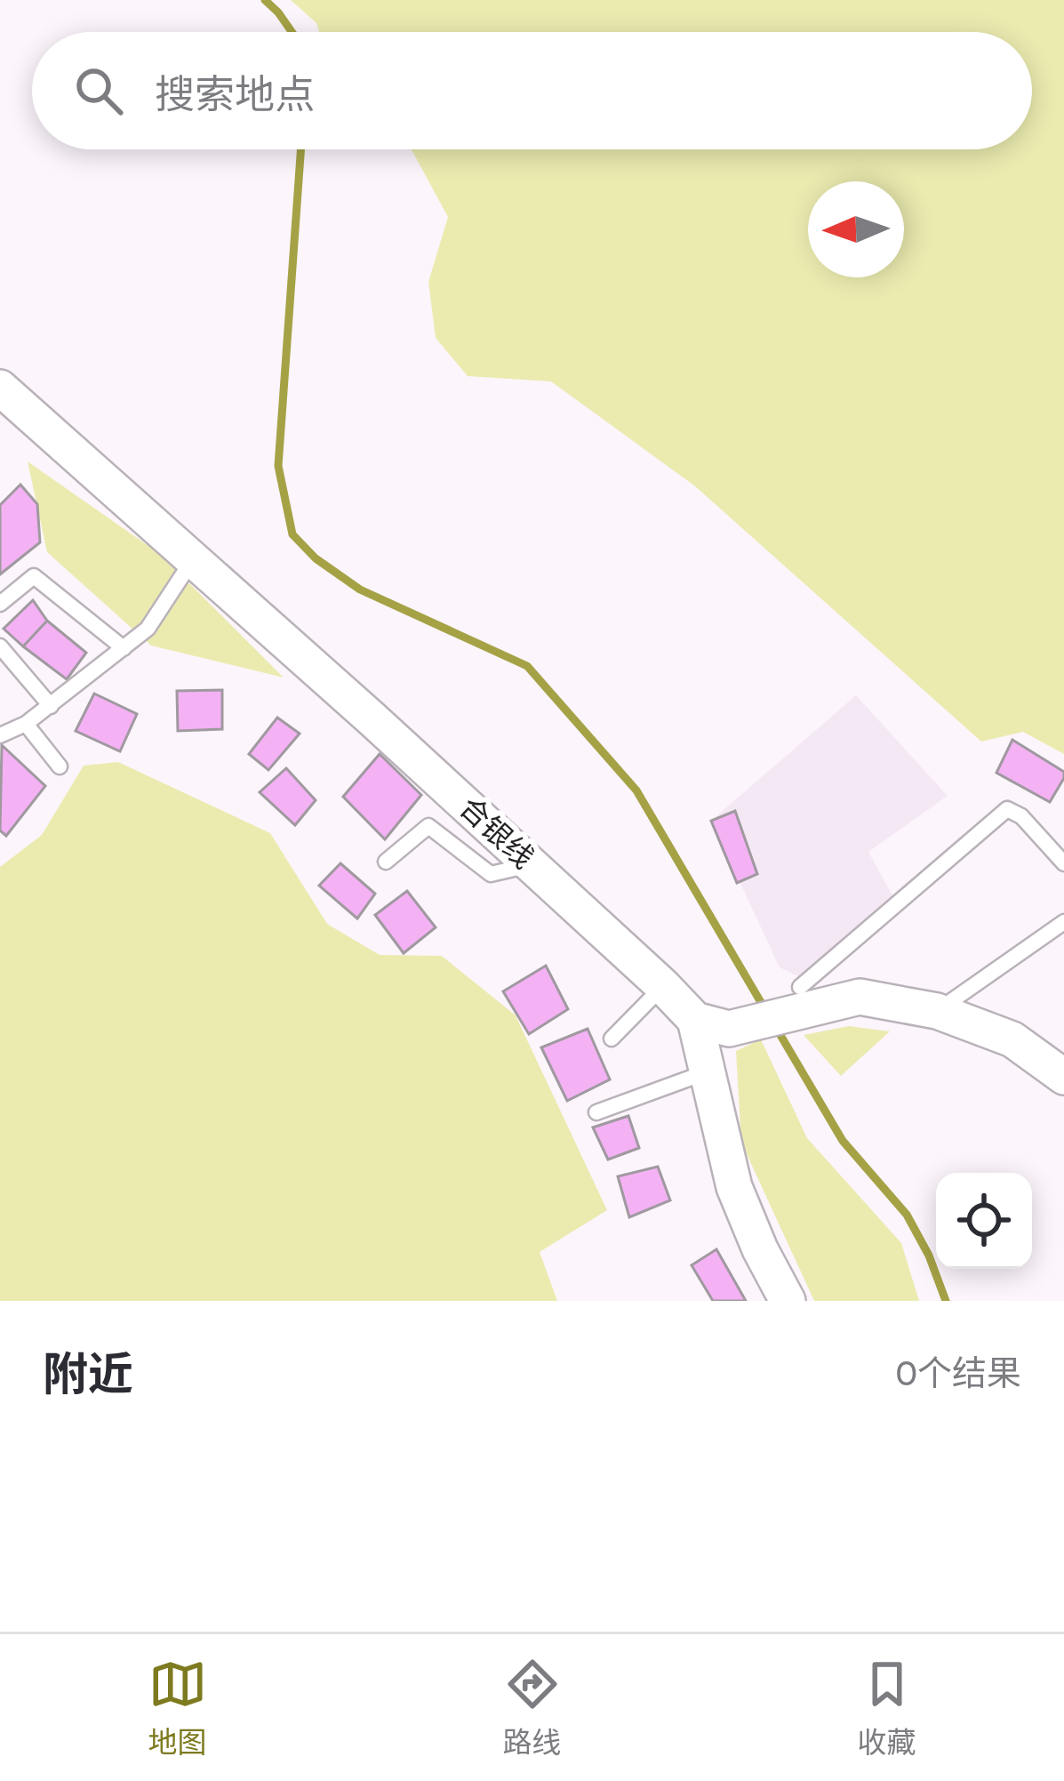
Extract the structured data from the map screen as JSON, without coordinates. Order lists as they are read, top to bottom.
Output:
{
  "streets": {
    "street": ["合银线"]
  },
  "north": "left",
  "page": {
    "search": "搜索地点",
    "heading": ["附近", "0个结果"],
    "nav": ["地图", "路线", "收藏"]
  }
}
